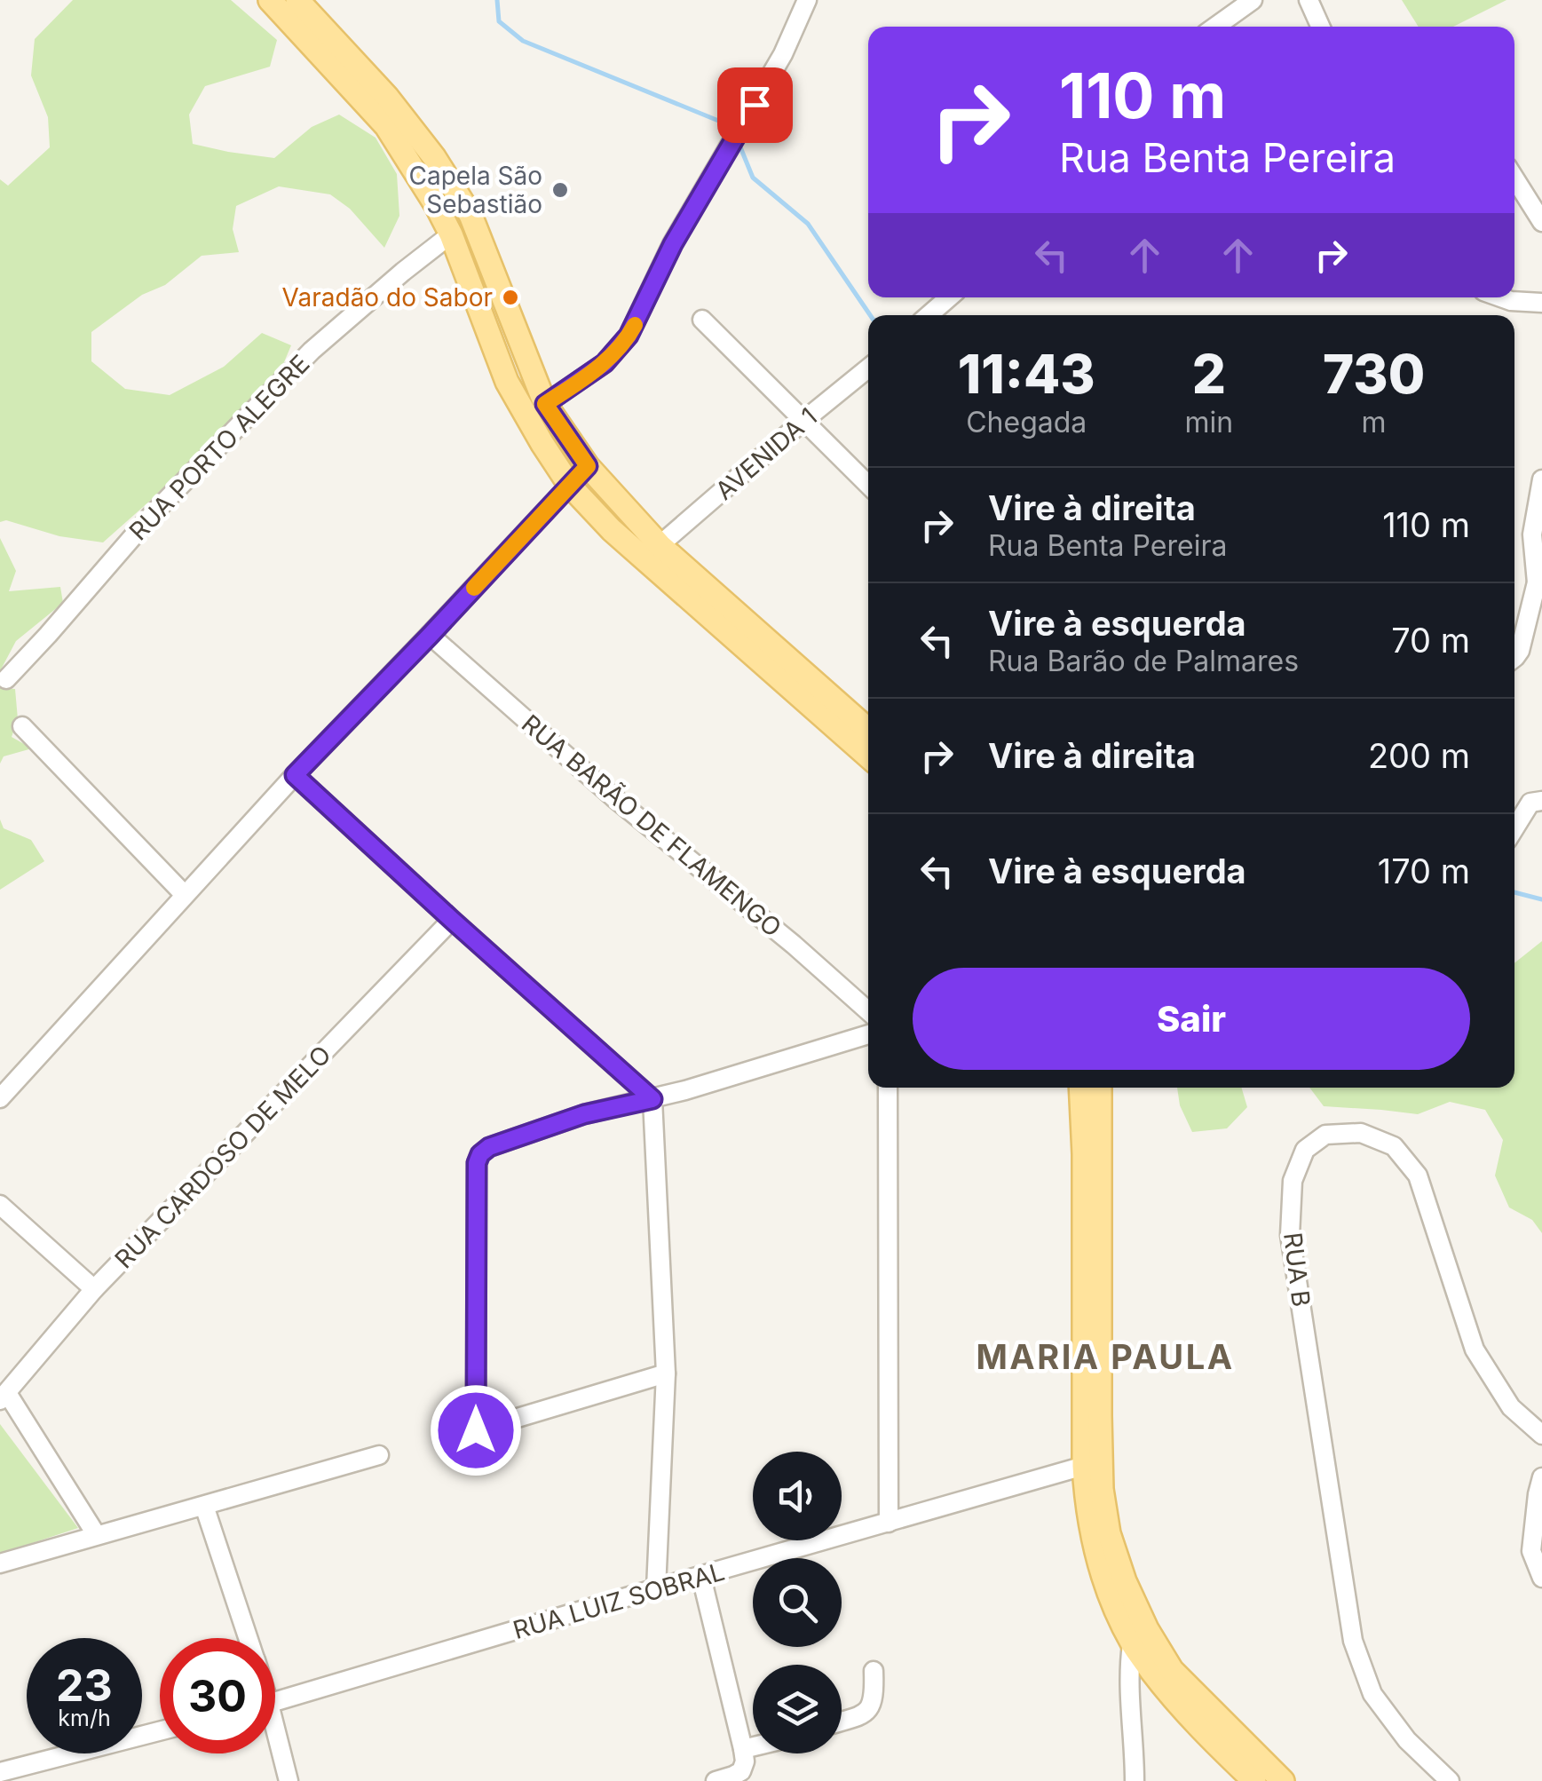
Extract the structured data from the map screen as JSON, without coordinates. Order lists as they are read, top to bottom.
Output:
{
  "streets": {
    "street": [
      "RUA PORTO ALEGRE",
      "AVENIDA 1",
      "RUA BARÃO DE FLAMENGO",
      "RUA CARDOSO DE MELO",
      "RUA B",
      "RUA LUIZ SOBRAL"
    ]
  },
  "districts": ["MARIA PAULA"],
  "places": ["Capela São Sebastião", "Varadão do Sabor"],
  "page": {
    "turn": ["110 m", "Rua Benta Pereira"],
    "eta": [
      "11:43",
      "Chegada",
      "2",
      "min",
      "730",
      "m"
    ],
    "list": [
      {
        "name": "Vire à direita",
        "note": "Rua Benta Pereira",
        "value": "110 m"
      },
      {
        "name": "Vire à esquerda",
        "note": "Rua Barão de Palmares",
        "value": "70 m"
      },
      {
        "name": "Vire à direita",
        "value": "200 m"
      },
      {
        "name": "Vire à esquerda",
        "value": "170 m"
      }
    ],
    "buttons": "Sair",
    "speed": "23 km/h",
    "limit": "30"
  }
}
